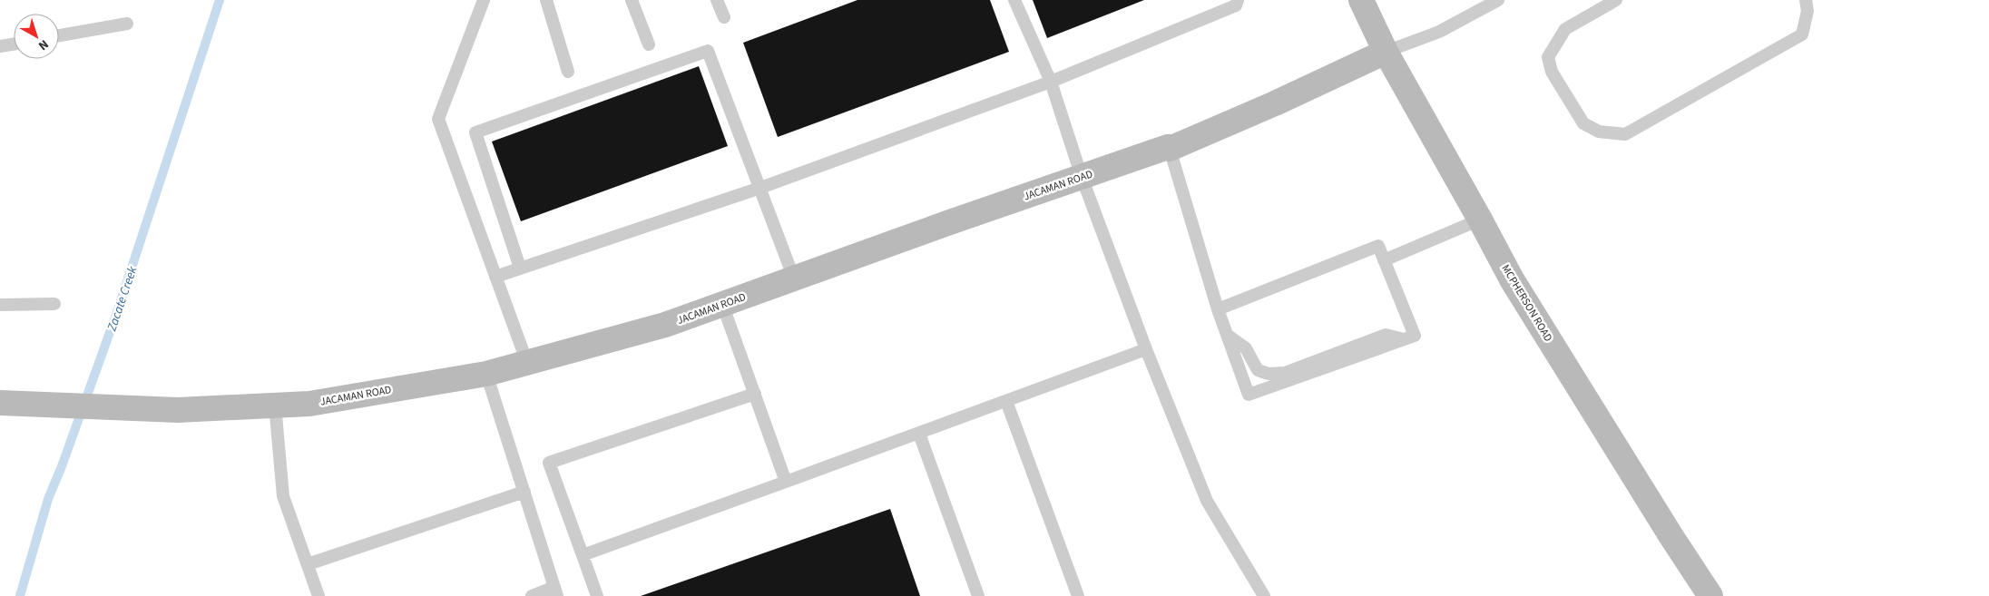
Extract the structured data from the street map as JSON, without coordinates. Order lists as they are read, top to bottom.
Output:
{
  "streets": {
    "main road": ["JACAMAN ROAD", "MCPHERSON ROAD"]
  },
  "crossings": [
    ["JACAMAN ROAD", "MCPHERSON ROAD"]
  ],
  "water": ["Zacate Creek"],
  "north": "bottom right"
}
